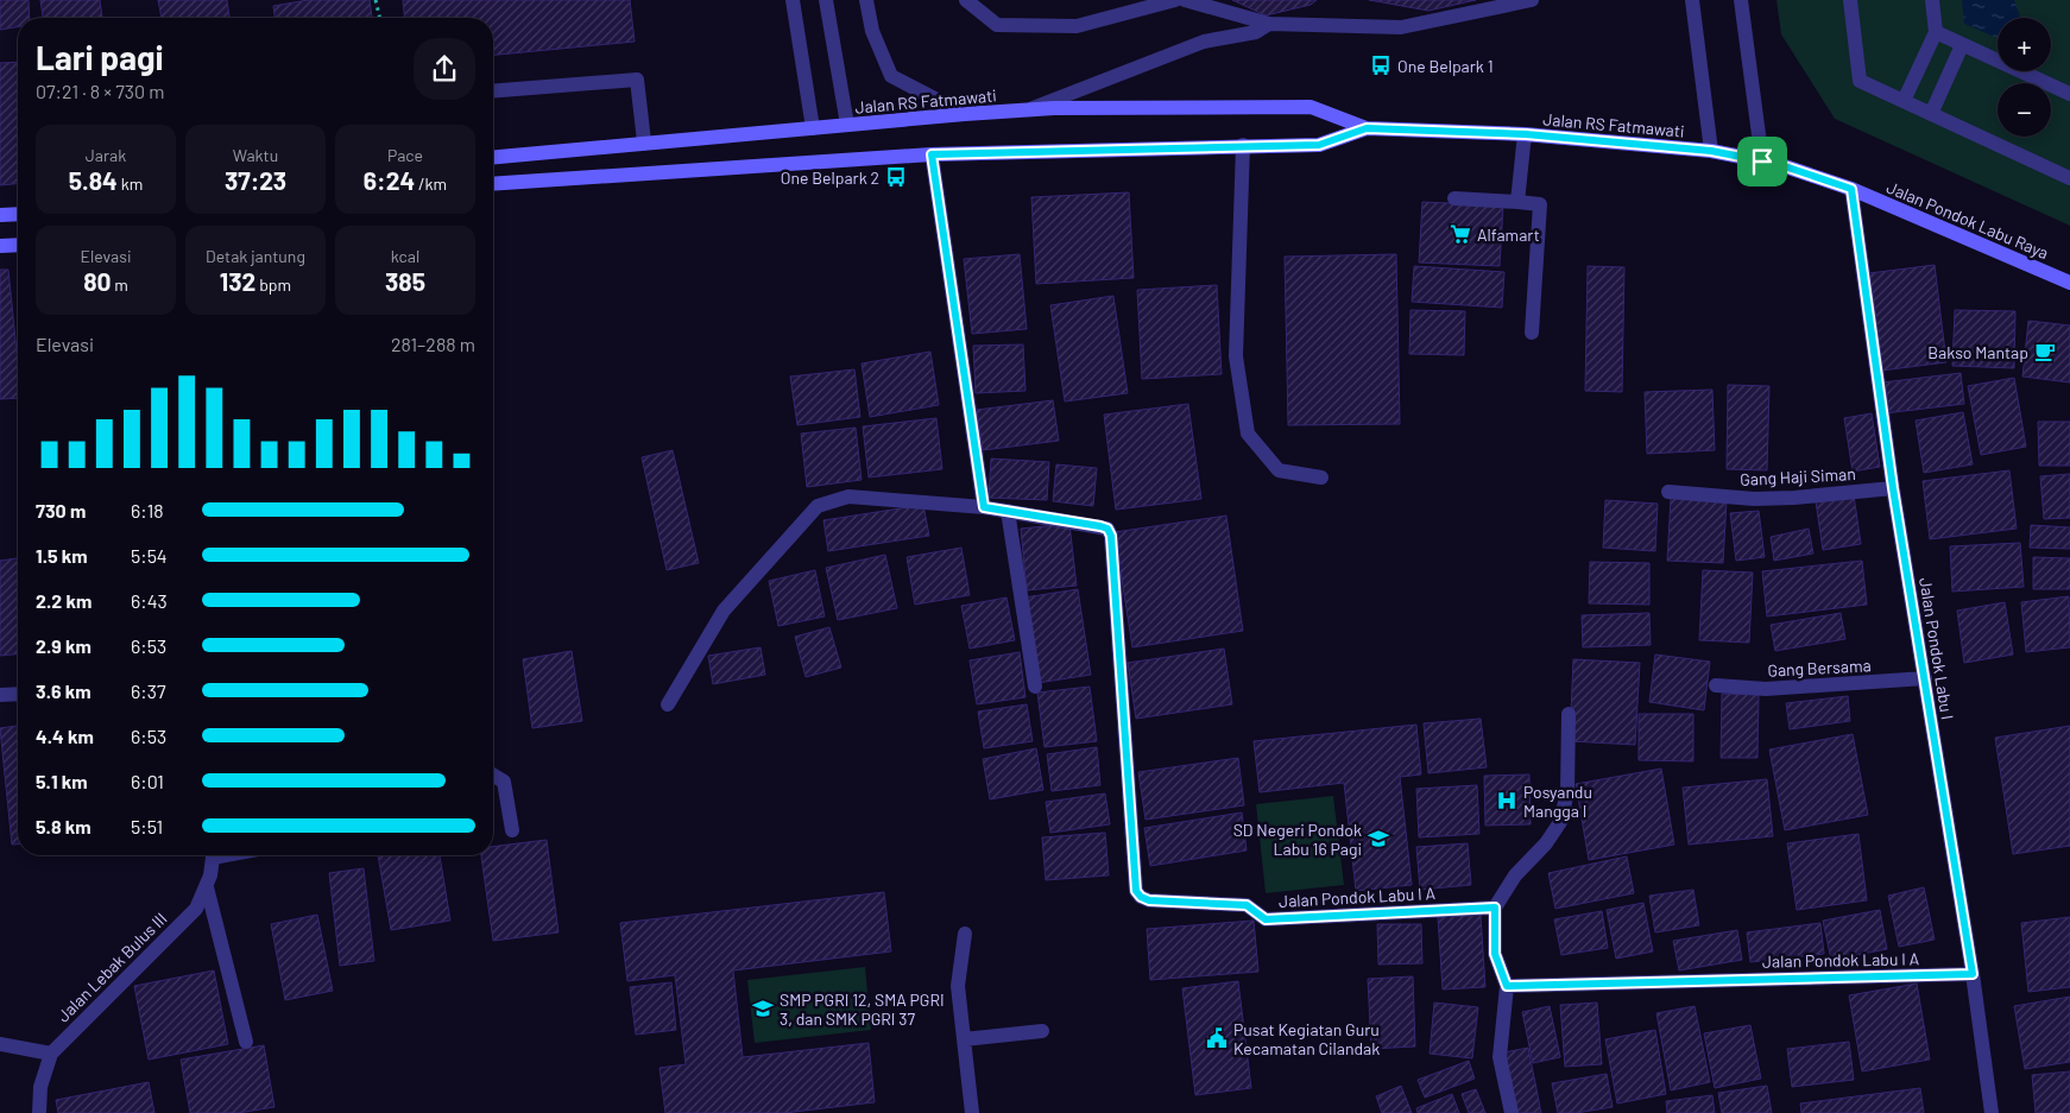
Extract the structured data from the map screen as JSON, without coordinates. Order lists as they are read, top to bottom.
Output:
{
  "streets": {
    "main road": ["Jalan RS Fatmawati", "Jalan Pondok Labu Raya"],
    "street": [
      "Gang Haji Siman",
      "Jalan Pondok Labu I",
      "Gang Bersama",
      "Jalan Pondok Labu I A",
      "Jalan Lebak Bulus III"
    ]
  },
  "crossings": [
    ["Jalan RS Fatmawati", "Jalan Pondok Labu Raya"],
    ["Jalan RS Fatmawati", "Jalan Pondok Labu I"],
    ["Jalan Pondok Labu Raya", "Jalan Pondok Labu I"],
    ["Gang Haji Siman", "Jalan Pondok Labu I"],
    ["Jalan Pondok Labu I", "Gang Bersama"],
    ["Jalan Pondok Labu I", "Jalan Pondok Labu I A"]
  ],
  "places": {
    "bus stop": ["One Belpark 1", "One Belpark 2"],
    "supermarket": ["Alfamart"],
    "cafe": ["Bakso Mantap"],
    "hospital": ["Posyandu Mangga I"],
    "school or university": ["SD Negeri Pondok Labu 16 Pagi", "SMP PGRI 12, SMA PGRI 3, dan SMK PGRI 37"],
    "public building": ["Pusat Kegiatan Guru Kecamatan Cilandak"]
  },
  "page": {
    "map_buttons": ["+", "−"],
    "heading": ["Lari pagi", "07:21 · 8 × 730 m"],
    "stats": [
      ["Jarak", "5.84 km"],
      ["Waktu", "37:23"],
      ["Pace", "6:24 /km"],
      ["Elevasi", "80 m"],
      ["Detak jantung", "132 bpm"],
      ["kcal", "385"]
    ],
    "chart": ["Elevasi", "281–288 m"],
    "list": [
      {
        "name": "730 m",
        "note": "6:18"
      },
      {
        "name": "1.5 km",
        "note": "5:54"
      },
      {
        "name": "2.2 km",
        "note": "6:43"
      },
      {
        "name": "2.9 km",
        "note": "6:53"
      },
      {
        "name": "3.6 km",
        "note": "6:37"
      },
      {
        "name": "4.4 km",
        "note": "6:53"
      },
      {
        "name": "5.1 km",
        "note": "6:01"
      },
      {
        "name": "5.8 km",
        "note": "5:51"
      }
    ]
  }
}
